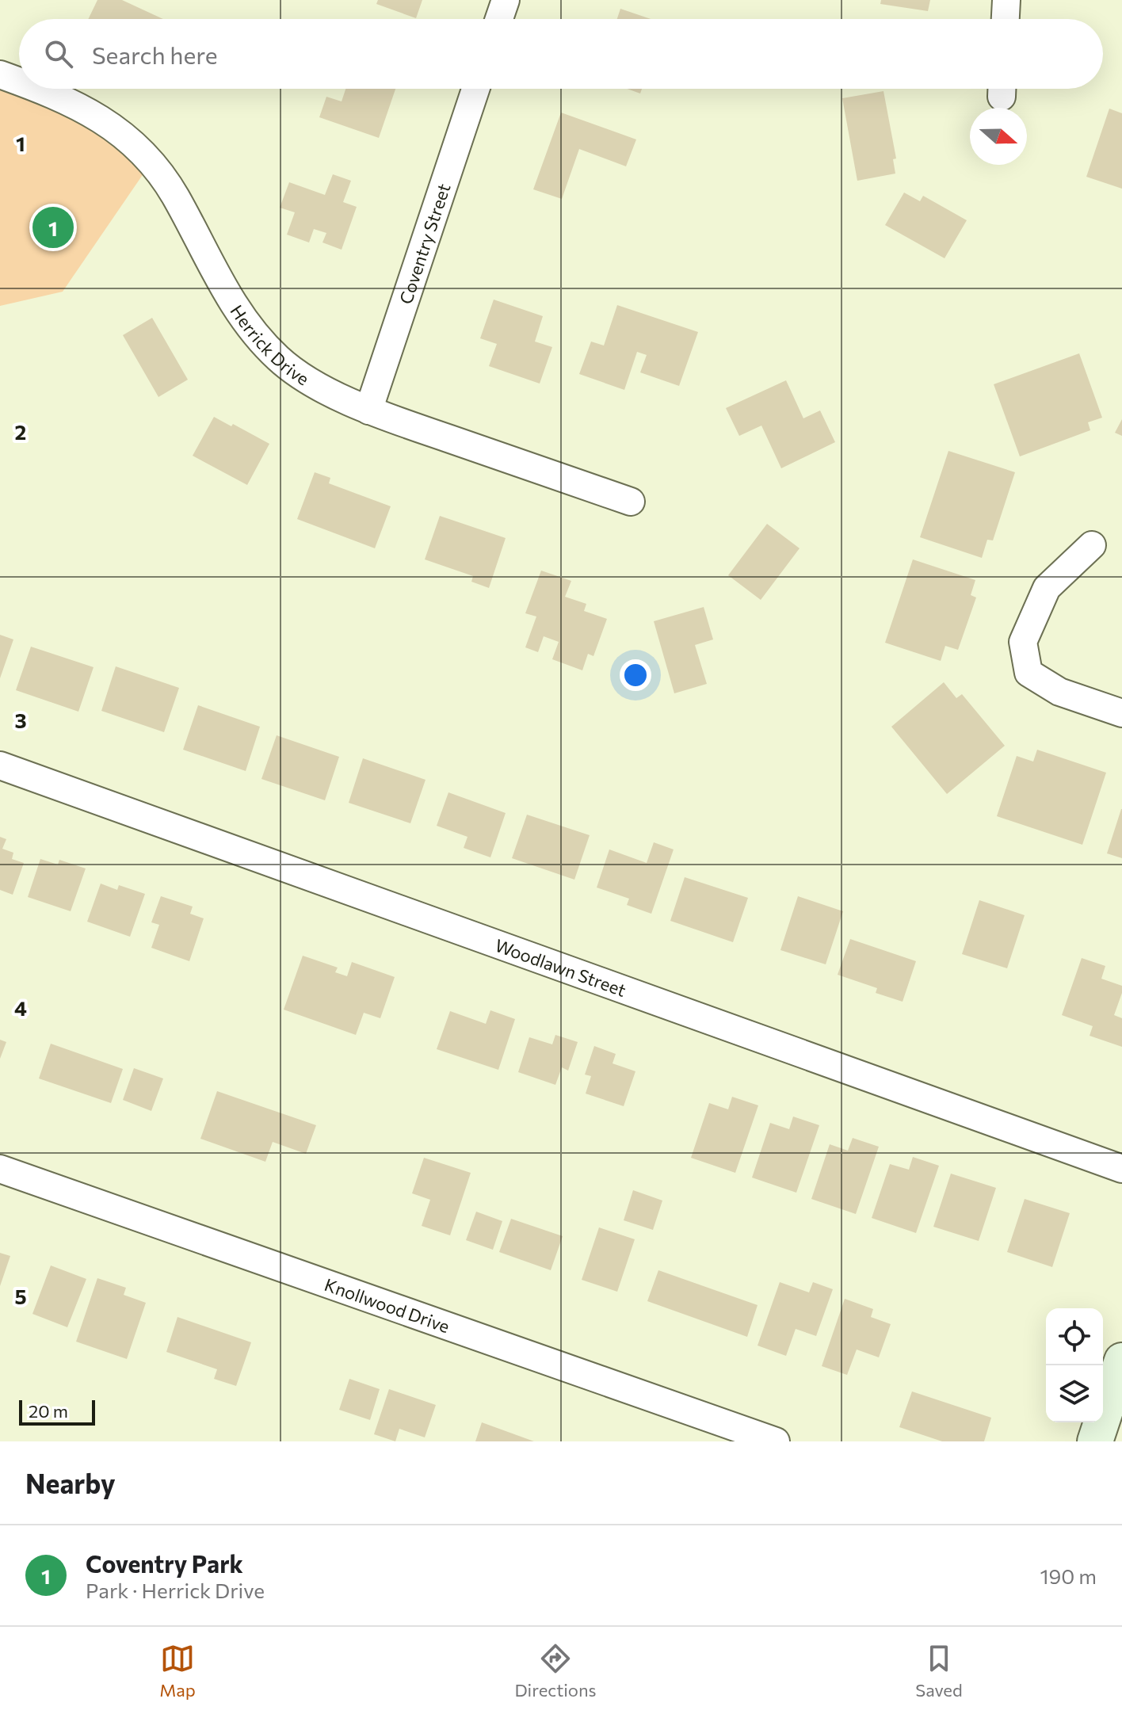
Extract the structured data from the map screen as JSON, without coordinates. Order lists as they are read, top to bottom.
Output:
{
  "streets": {
    "street": [
      "Coventry Street",
      "Herrick Drive",
      "Woodlawn Street",
      "Knollwood Drive"
    ]
  },
  "crossings": [
    ["Coventry Street", "Herrick Drive"]
  ],
  "scale_bar": "20 m",
  "north": "right",
  "page": {
    "search": "Search here",
    "pins": "1",
    "scale": "20 m",
    "heading": "Nearby",
    "list": [
      {
        "mark": "1",
        "name": "Coventry Park",
        "note": "Park · Herrick Drive",
        "value": "190 m"
      }
    ],
    "nav": ["Map", "Directions", "Saved"]
  },
  "grid": {
    "rows": [
      "1",
      "2",
      "3",
      "4",
      "5"
    ]
  }
}
